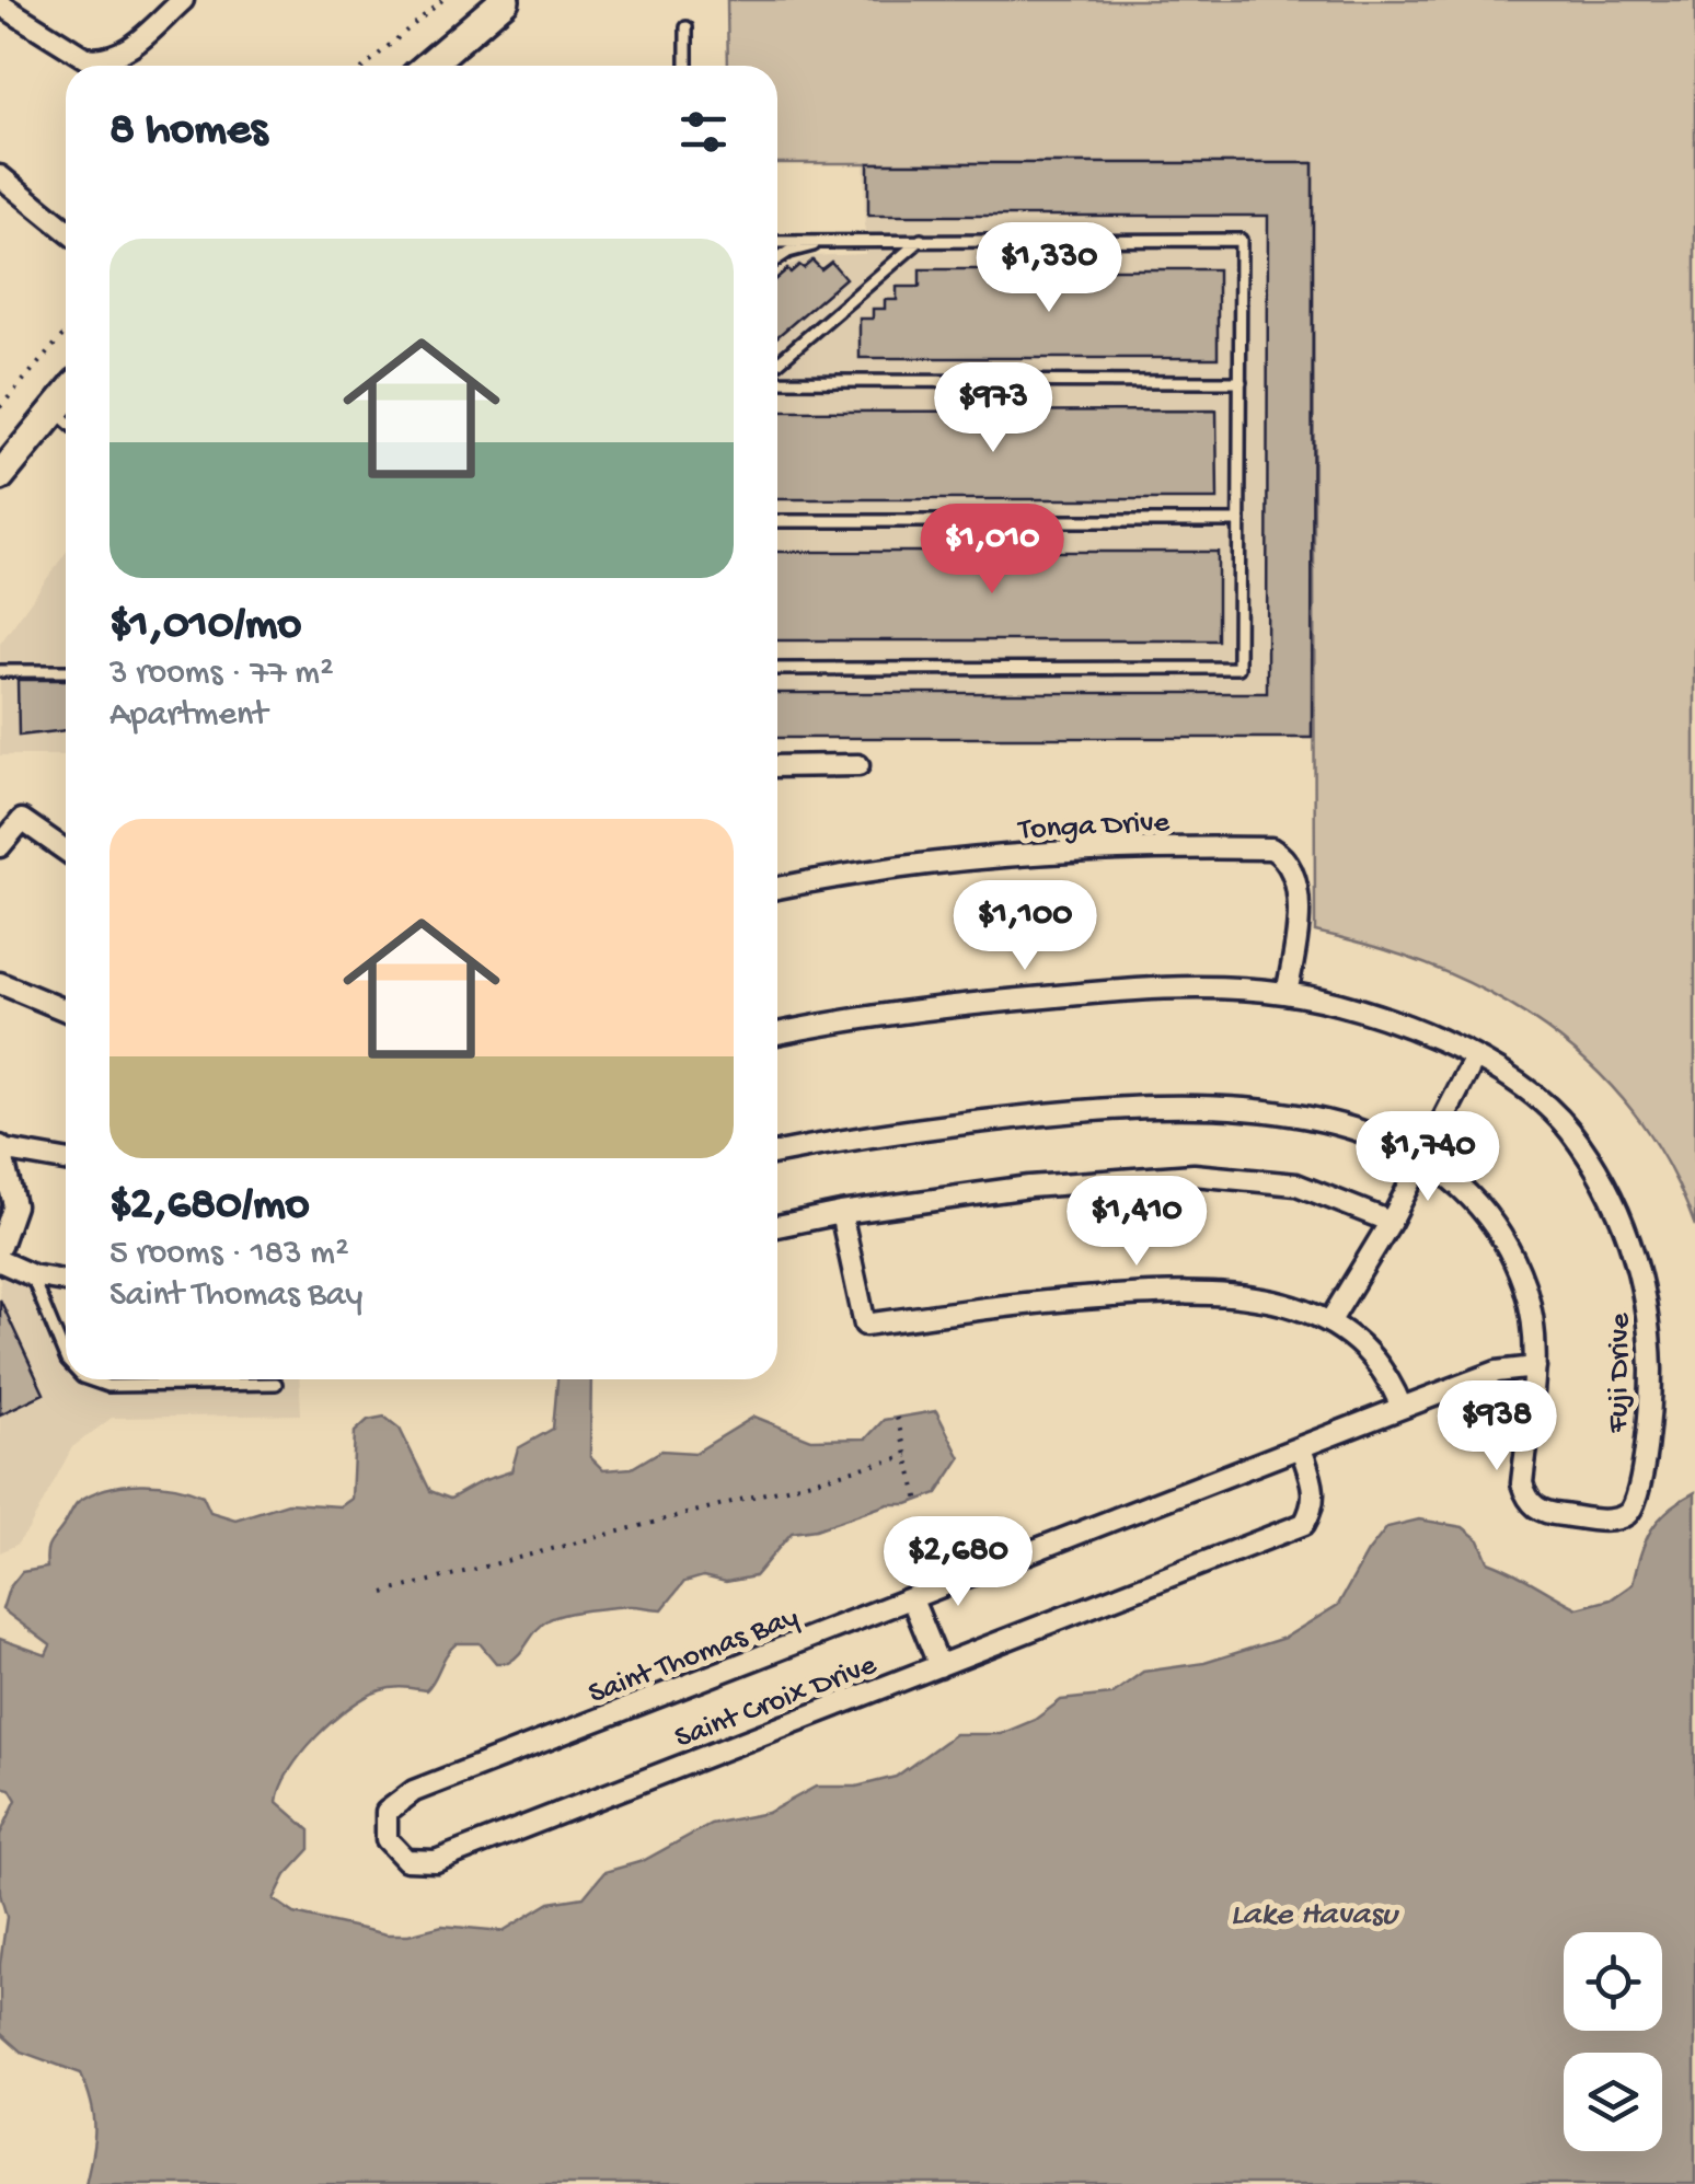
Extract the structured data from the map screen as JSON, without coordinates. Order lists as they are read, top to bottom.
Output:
{
  "streets": {
    "street": [
      "Tonga Drive",
      "Fuji Drive",
      "Saint Thomas Bay",
      "Saint Croix Drive"
    ]
  },
  "crossings": [
    ["Tonga Drive", "Fuji Drive"],
    ["Fuji Drive", "Saint Thomas Bay"],
    ["Saint Thomas Bay", "Saint Croix Drive"]
  ],
  "water": ["Lake Havasu"],
  "page": {
    "heading": "8 homes",
    "list": [
      {
        "name": "$1,010/mo",
        "note": "3 rooms · 77 m² · Apartment"
      },
      {
        "name": "$2,680/mo",
        "note": "5 rooms · 183 m² · Saint Thomas Bay"
      }
    ],
    "price": [
      "$1,330",
      "$973",
      "$1,010",
      "$1,100",
      "$1,740",
      "$1,410",
      "$938",
      "$2,680"
    ]
  }
}
